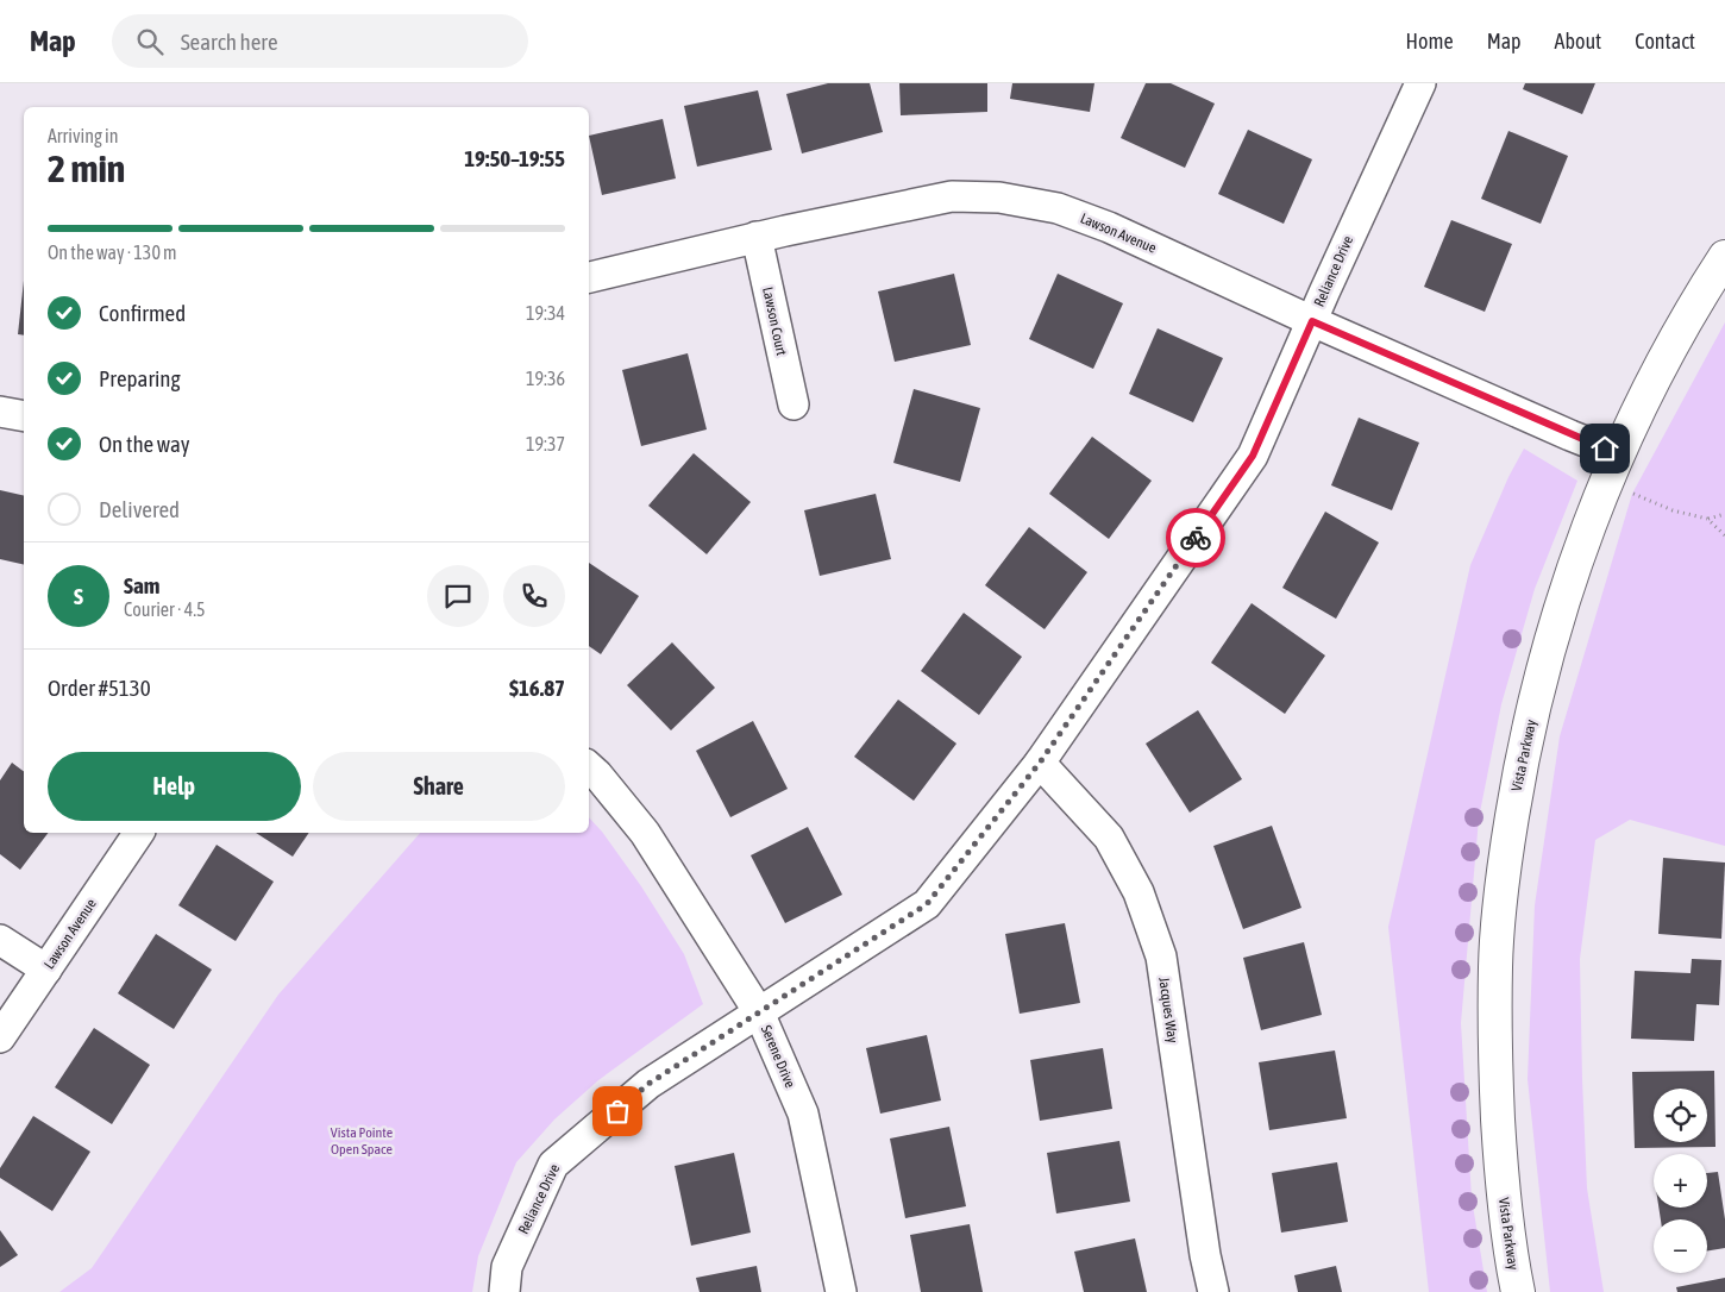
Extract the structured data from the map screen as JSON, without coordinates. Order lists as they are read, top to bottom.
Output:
{
  "streets": {
    "street": [
      "Lawson Avenue",
      "Reliance Drive",
      "Lawson Court",
      "Vista Parkway",
      "Jacques Way",
      "Serene Drive"
    ]
  },
  "crossings": [
    ["Lawson Avenue", "Reliance Drive"],
    ["Lawson Avenue", "Lawson Court"],
    ["Lawson Avenue", "Vista Parkway"],
    ["Reliance Drive", "Jacques Way"],
    ["Reliance Drive", "Serene Drive"]
  ],
  "parks": ["Vista Pointe Open Space"],
  "page": {
    "header": "Map",
    "search": "Search here",
    "nav": [
      "Home",
      "Map",
      "About",
      "Contact"
    ],
    "heading": ["2 min", "Arriving in", "19:50–19:55"],
    "panel": [
      "Sam",
      "Courier · 4.5",
      "Order #5130",
      "$16.87"
    ],
    "bar": "On the way · 130 m",
    "list": [
      ["Confirmed", "19:34"],
      ["Preparing", "19:36"],
      ["On the way", "19:37"],
      "Delivered"
    ],
    "round": "S",
    "buttons": ["Help", "Share"],
    "map_buttons": ["+", "−"]
  }
}
